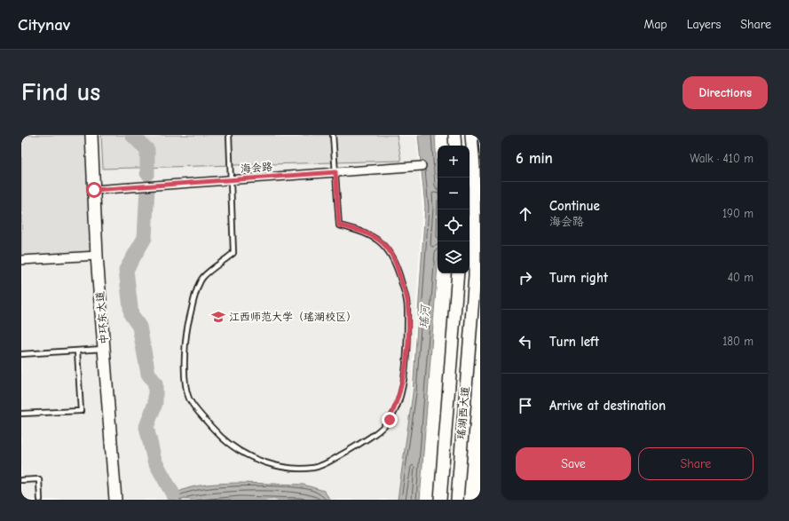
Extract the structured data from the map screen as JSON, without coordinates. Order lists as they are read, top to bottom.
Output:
{
  "streets": {
    "main road": ["中环东大道", "瑶湖西大道"],
    "street": ["海会路"]
  },
  "crossings": [
    ["海会路", "中环东大道"]
  ],
  "water": ["瑶河"],
  "places": {
    "school or university": ["江西师范大学（瑶湖校区）"]
  },
  "page": {
    "header": "Citynav",
    "nav": ["Map", "Layers", "Share"],
    "buttons": [
      "Directions",
      ["Save", "Share"]
    ],
    "title": "Find us",
    "heading": ["6 min", "Walk · 410 m"],
    "map_buttons": ["+", "−"],
    "list": [
      ["Continue", "海会路", "190 m"],
      ["Turn right", "40 m"],
      ["Turn left", "180 m"],
      "Arrive at destination"
    ]
  }
}
